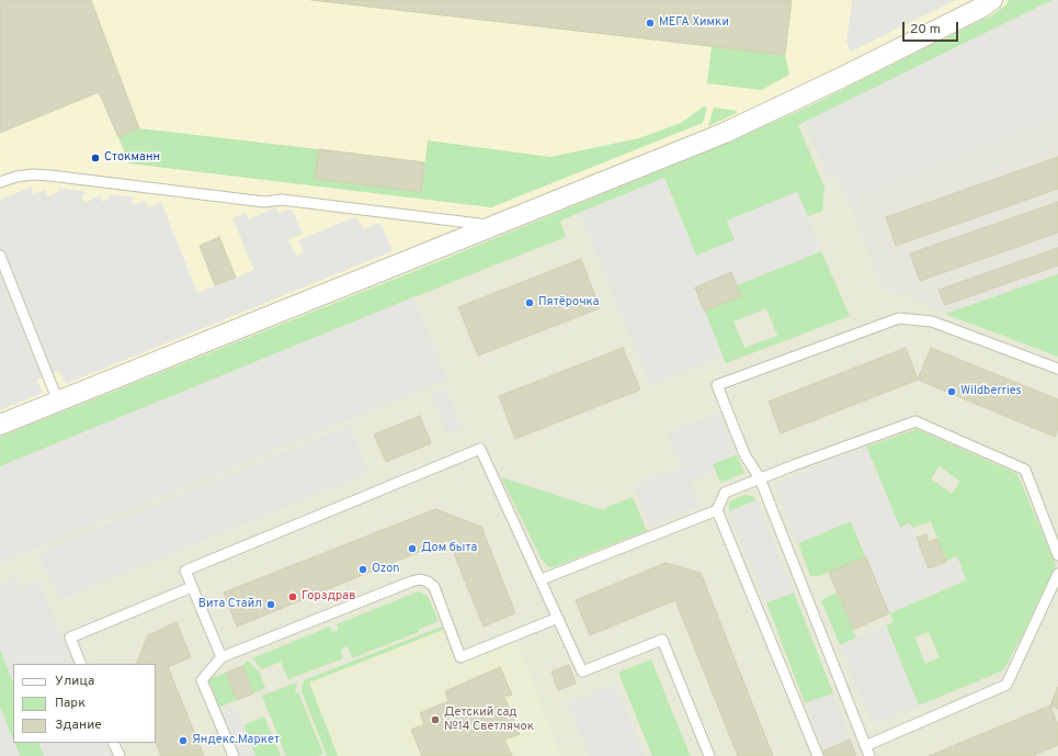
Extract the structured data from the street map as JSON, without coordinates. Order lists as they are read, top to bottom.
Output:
{
  "places": [
    "МЕГА Химки",
    "Стокманн",
    "Пятёрочка",
    "Wildberries",
    "Дом быта",
    "Ozon",
    "Горздрав",
    "Вита Стайл",
    "Детский сад №14 Светлячок",
    "Яндекс.Маркет"
  ],
  "legend": ["Улица", "Парк", "Здание"],
  "scale_bar": "20 m"
}
